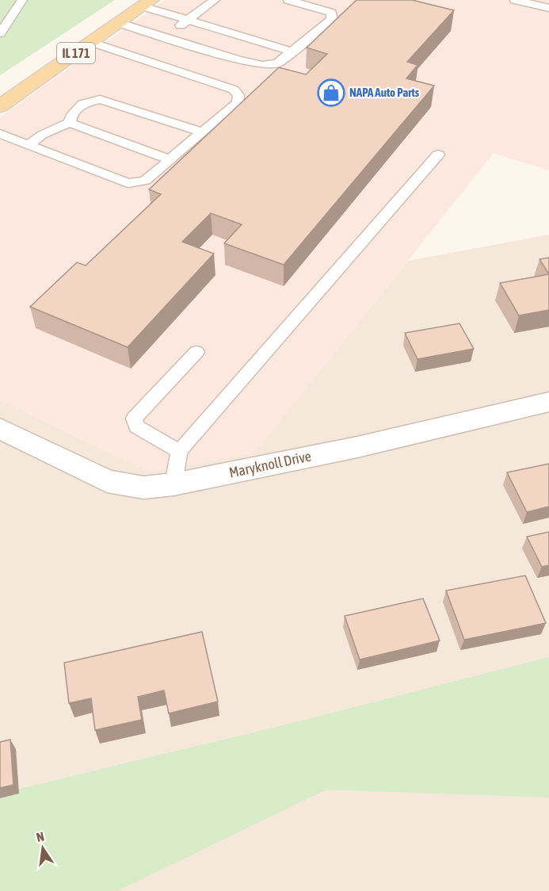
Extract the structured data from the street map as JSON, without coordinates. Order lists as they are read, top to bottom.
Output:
{
  "streets": {
    "main road": ["IL 171"],
    "street": ["Maryknoll Drive"]
  },
  "places": {
    "shop": ["NAPA Auto Parts"]
  },
  "north": "top"
}
